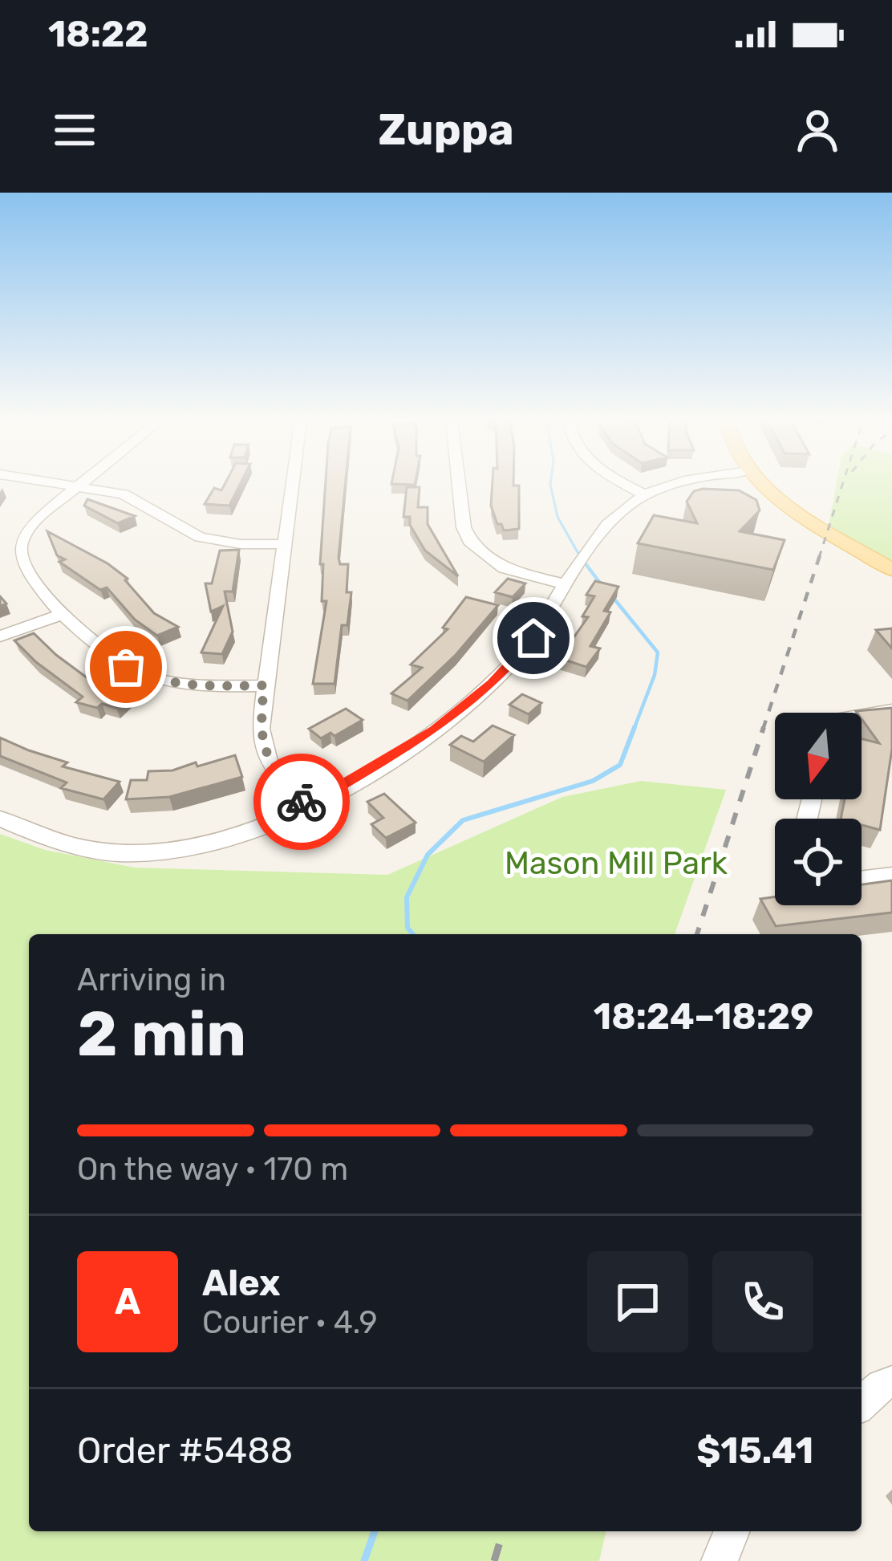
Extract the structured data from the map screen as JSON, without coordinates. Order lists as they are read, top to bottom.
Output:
{
  "parks": ["Mason Mill Park"],
  "north": "bottom",
  "page": {
    "status": "18:22",
    "header": "Zuppa",
    "heading": ["2 min", "Arriving in", "18:24–18:29"],
    "panel": [
      "Alex",
      "Courier · 4.9",
      "Order #5488",
      "$15.41"
    ],
    "bar": "On the way · 170 m",
    "round": "A"
  }
}
